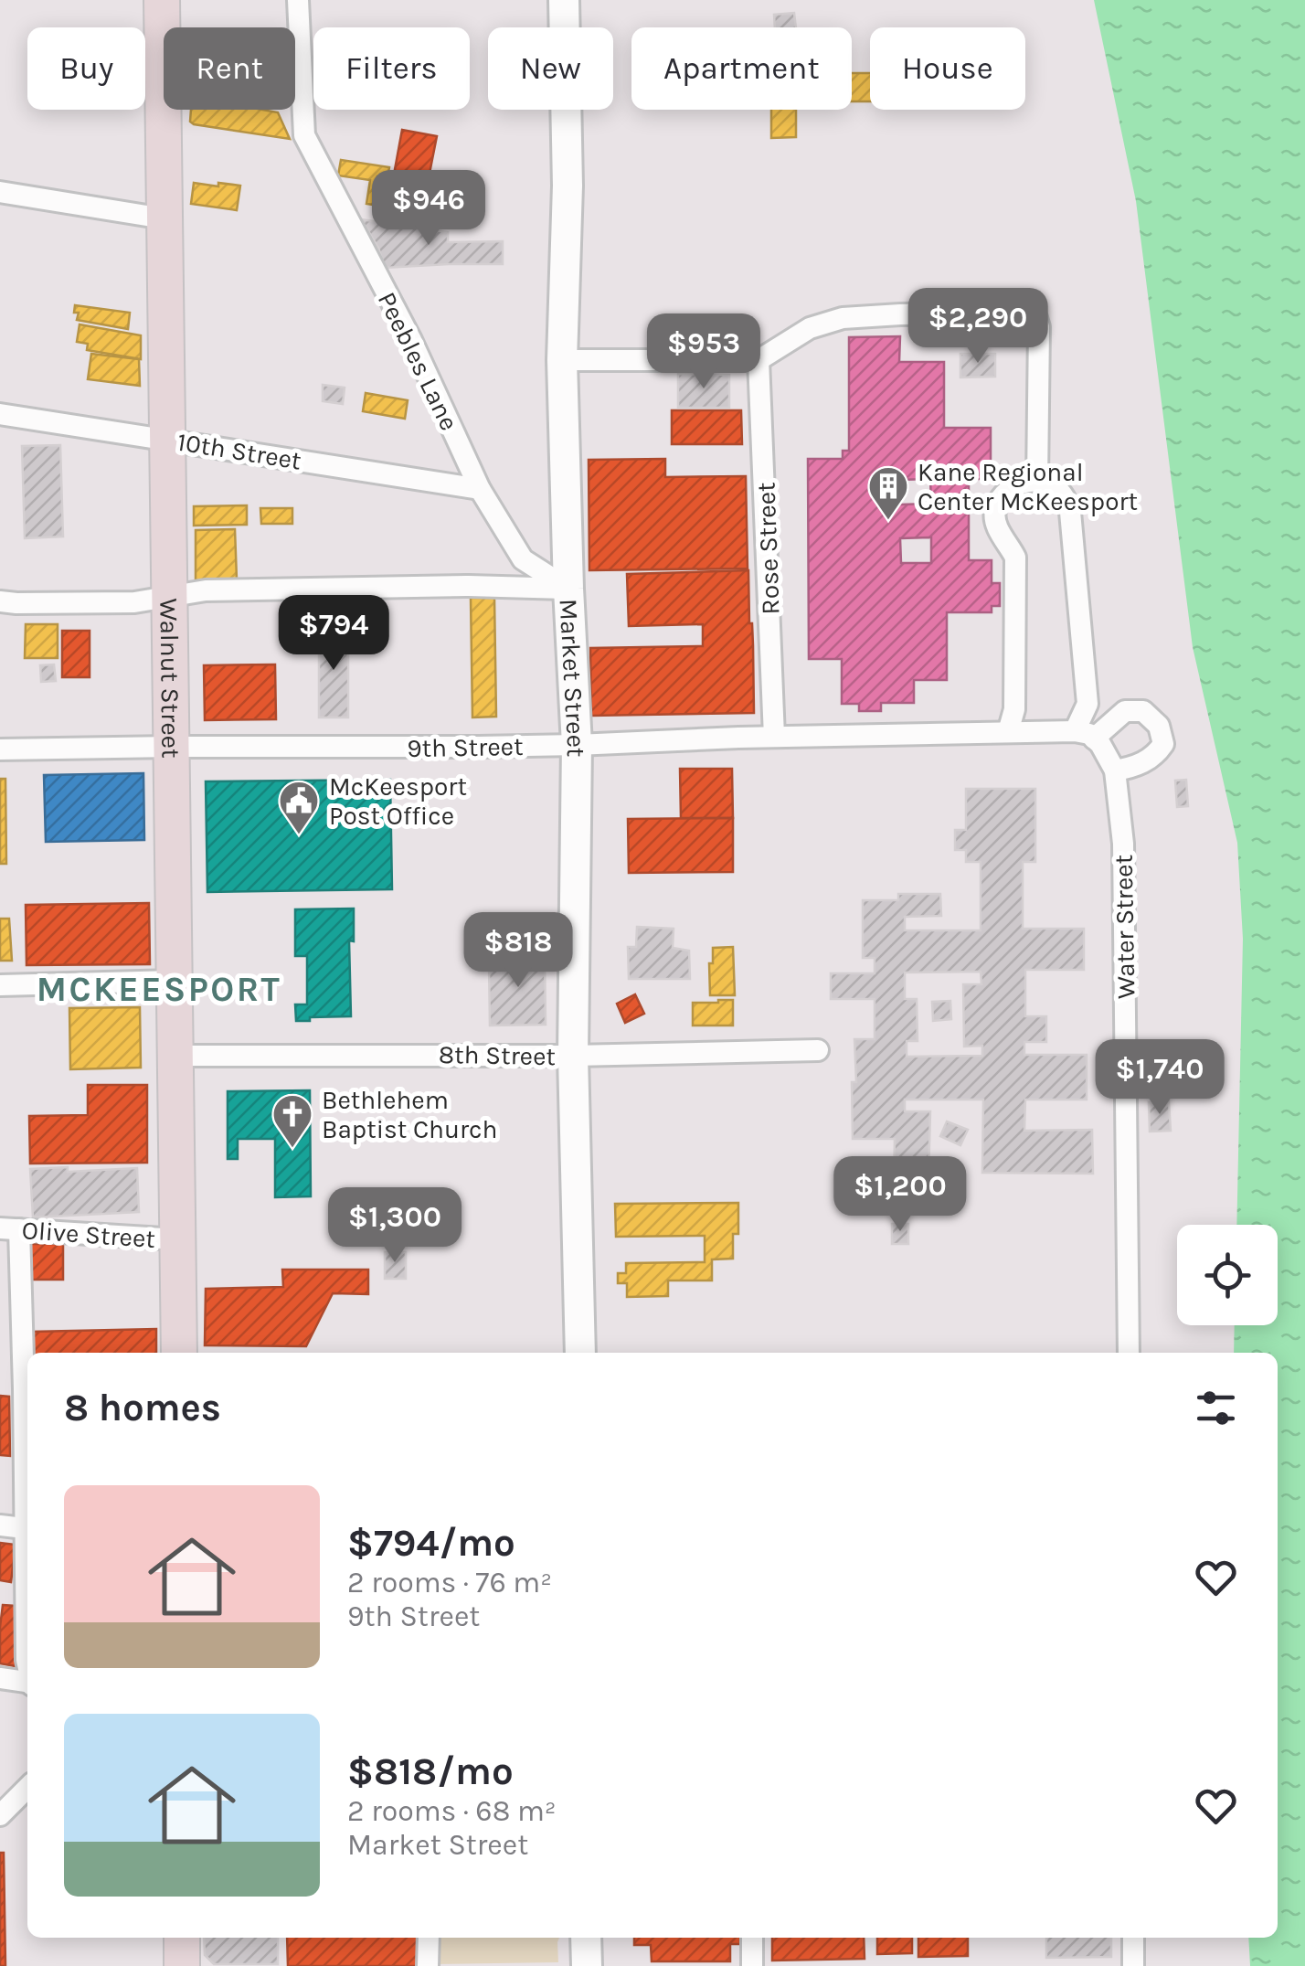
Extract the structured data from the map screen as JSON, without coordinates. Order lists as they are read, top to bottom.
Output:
{
  "streets": {
    "main road": ["Market Street", "Walnut Street"],
    "street": [
      "Peebles Lane",
      "10th Street",
      "Rose Street",
      "9th Street",
      "Water Street",
      "8th Street",
      "Olive Street"
    ]
  },
  "crossings": [
    ["Peebles Lane", "10th Street"],
    ["Peebles Lane", "Market Street"],
    ["10th Street", "Walnut Street"],
    ["Rose Street", "9th Street"],
    ["Market Street", "9th Street"],
    ["Market Street", "8th Street"],
    ["Walnut Street", "9th Street"],
    ["Walnut Street", "8th Street"],
    ["Walnut Street", "Olive Street"]
  ],
  "districts": ["MCKEESPORT"],
  "places": {
    "building": ["Kane Regional Center McKeesport"],
    "public building": ["McKeesport Post Office"],
    "church": ["Bethlehem Baptist Church"]
  },
  "page": {
    "chip": [
      "Buy",
      "Rent",
      "Filters",
      "New",
      "Apartment",
      "House"
    ],
    "price": [
      "$946",
      "$2,290",
      "$953",
      "$794",
      "$818",
      "$1,740",
      "$1,200",
      "$1,300"
    ],
    "heading": "8 homes",
    "list": [
      {
        "name": "$794/mo",
        "note": "2 rooms · 76 m² · 9th Street"
      },
      {
        "name": "$818/mo",
        "note": "2 rooms · 68 m² · Market Street"
      }
    ]
  }
}
